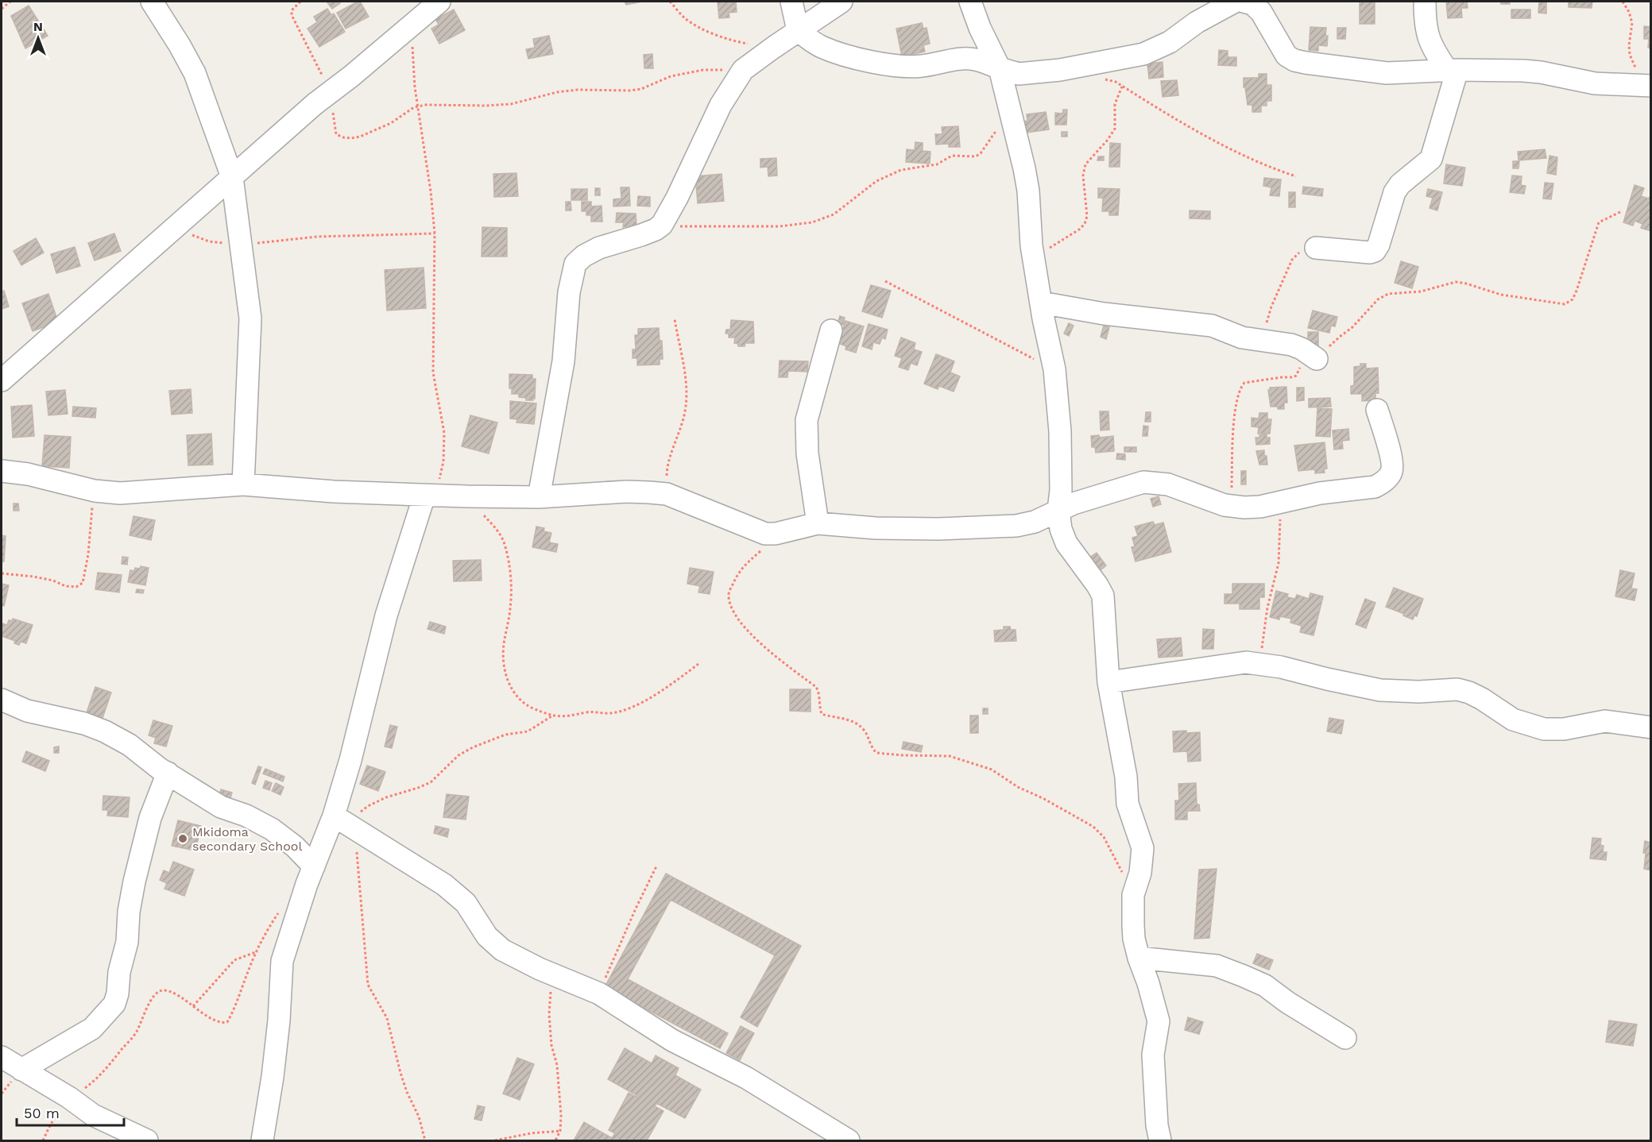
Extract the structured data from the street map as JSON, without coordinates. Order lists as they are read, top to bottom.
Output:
{
  "places": ["Mkidoma secondary School"],
  "scale_bar": "50 m",
  "north": "top"
}
